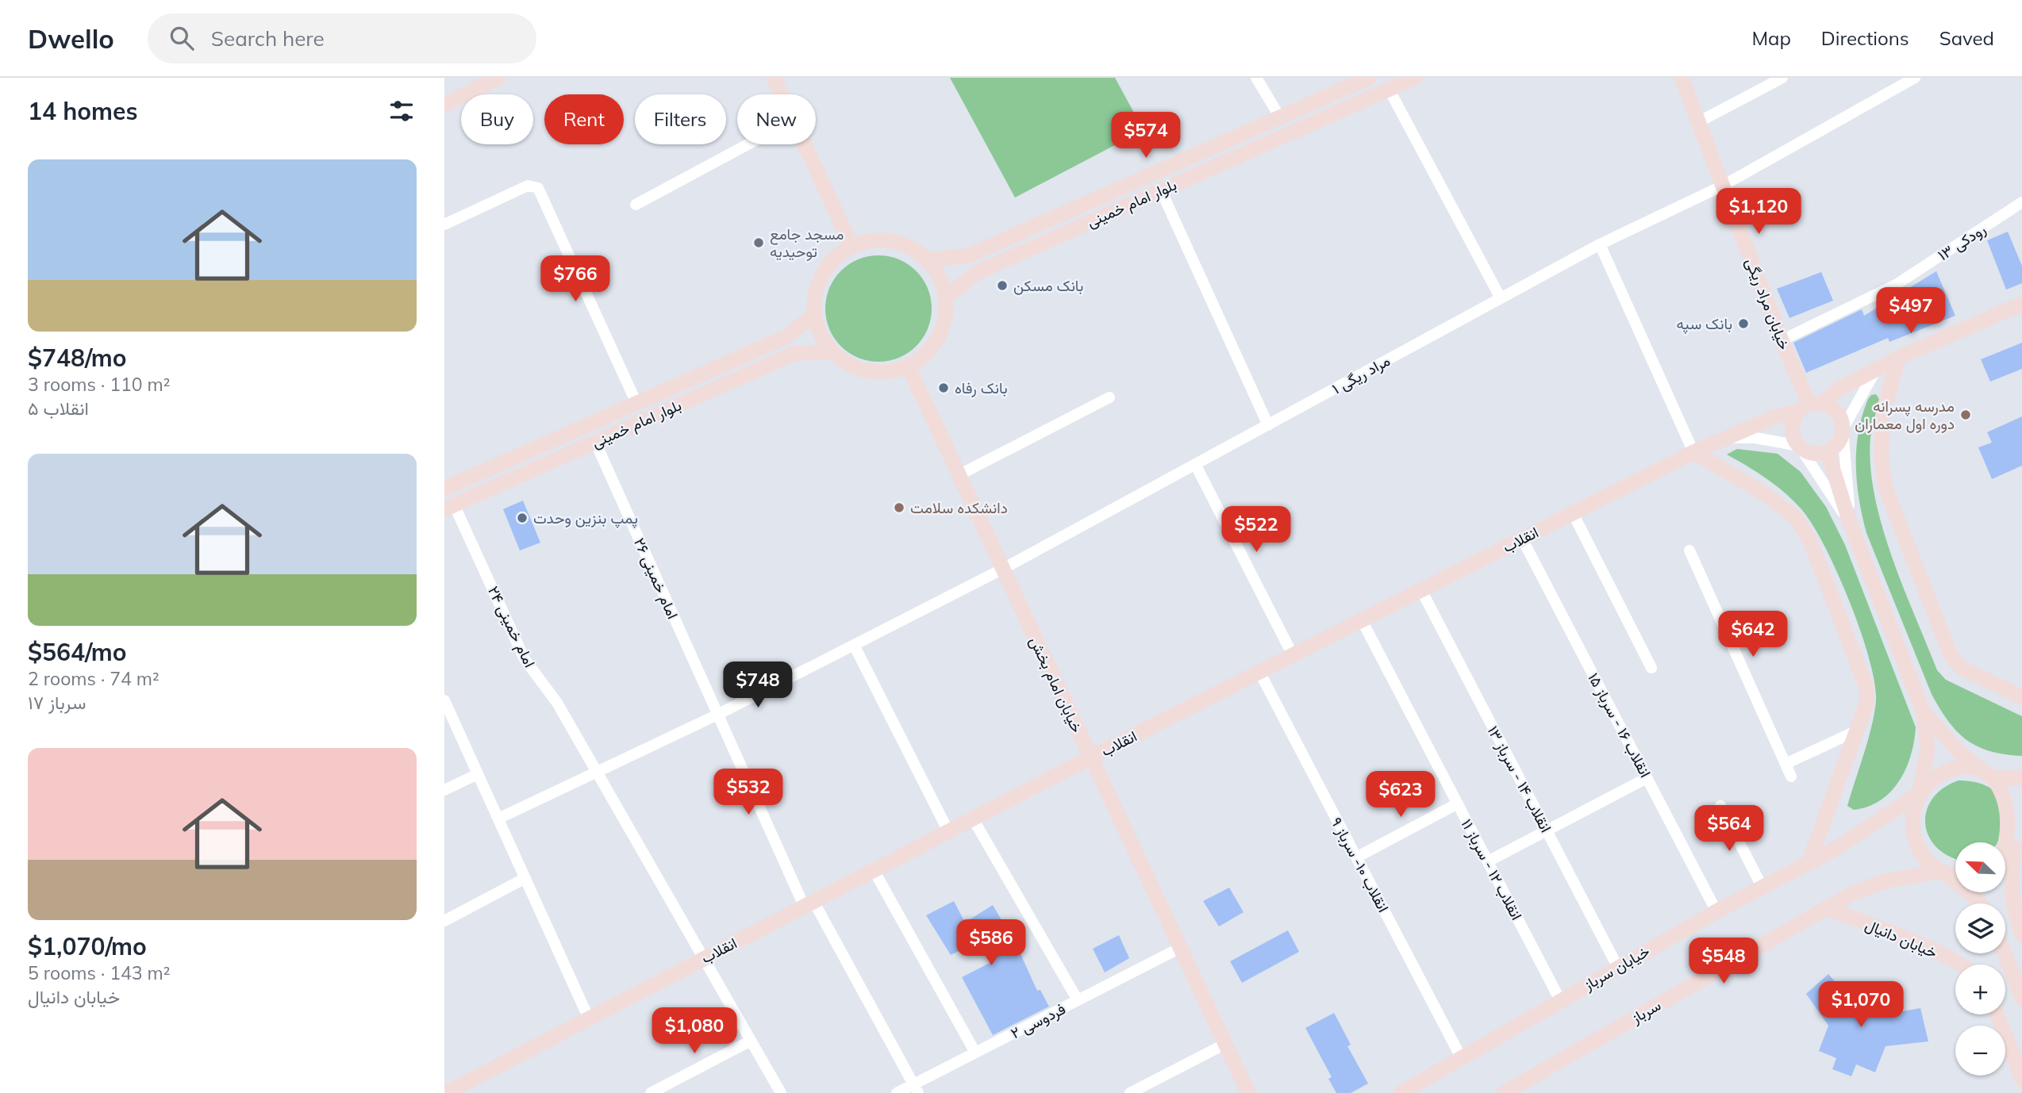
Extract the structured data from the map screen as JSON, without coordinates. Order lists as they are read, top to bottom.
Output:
{
  "streets": {
    "main road": [
      "بلوار امام خمینی",
      "خیابان مراد ریگی",
      "انقلاب",
      "خیابان امام بخش",
      "خیابان دانیال",
      "خیابان سرباز",
      "سرباز"
    ],
    "street": [
      "رودکی ۱۳",
      "مراد ریگی ۱",
      "امام خمینی ۲۶",
      "امام خمینی ۲۴",
      "انقلاب ۱۶ - سرباز ۱۵",
      "انقلاب ۱۴ - سرباز ۱۳",
      "انقلاب ۱۰- سرباز ۹",
      "انقلاب ۱۲ - سرباز ۱۱",
      "فردوسی ۲"
    ]
  },
  "crossings": [
    ["بلوار امام خمینی", "امام خمینی ۲۶"],
    ["بلوار امام خمینی", "امام خمینی ۲۴"],
    ["بلوار امام خمینی", "خیابان امام بخش"],
    ["رودکی ۱۳", "خیابان مراد ریگی"],
    ["خیابان مراد ریگی", "مراد ریگی ۱"],
    ["خیابان مراد ریگی", "انقلاب"],
    ["مراد ریگی ۱", "امام خمینی ۲۶"],
    ["مراد ریگی ۱", "امام خمینی ۲۴"],
    ["مراد ریگی ۱", "خیابان امام بخش"],
    ["انقلاب", "امام خمینی ۲۶"],
    ["انقلاب", "امام خمینی ۲۴"],
    ["انقلاب", "خیابان امام بخش"],
    ["انقلاب", "انقلاب ۱۶ - سرباز ۱۵"],
    ["انقلاب", "انقلاب ۱۴ - سرباز ۱۳"],
    ["انقلاب", "انقلاب ۱۰- سرباز ۹"],
    ["انقلاب", "انقلاب ۱۲ - سرباز ۱۱"],
    ["امام خمینی ۲۶", "فردوسی ۲"],
    ["خیابان امام بخش", "فردوسی ۲"],
    ["انقلاب ۱۶ - سرباز ۱۵", "خیابان سرباز"],
    ["انقلاب ۱۴ - سرباز ۱۳", "خیابان سرباز"],
    ["انقلاب ۱۰- سرباز ۹", "خیابان سرباز"],
    ["انقلاب ۱۲ - سرباز ۱۱", "خیابان سرباز"],
    ["خیابان دانیال", "سرباز"]
  ],
  "places": [
    "مسجد جامع توحیدیه",
    "بانک مسکن",
    "بانک سپه",
    "بانک رفاه",
    "مدرسه پسرانه دوره اول معماران",
    "دانشکده سلامت",
    "پمپ بنزین وحدت"
  ],
  "north": "top left",
  "page": {
    "header": "Dwello",
    "search": "Search here",
    "nav": ["Map", "Directions", "Saved"],
    "heading": "14 homes",
    "chip": [
      "Buy",
      "Rent",
      "Filters",
      "New"
    ],
    "price": [
      "$574",
      "$1,120",
      "$766",
      "$497",
      "$522",
      "$642",
      "$748",
      "$532",
      "$623",
      "$564",
      "$586",
      "$548",
      "$1,070",
      "$1,080"
    ],
    "list": [
      {
        "name": "$748/mo",
        "note": "3 rooms · 110 m² · انقلاب ۵"
      },
      {
        "name": "$564/mo",
        "note": "2 rooms · 74 m² · سرباز ۱۷"
      },
      {
        "name": "$1,070/mo",
        "note": "5 rooms · 143 m² · خیابان دانیال"
      }
    ],
    "map_buttons": ["+", "−"]
  }
}
